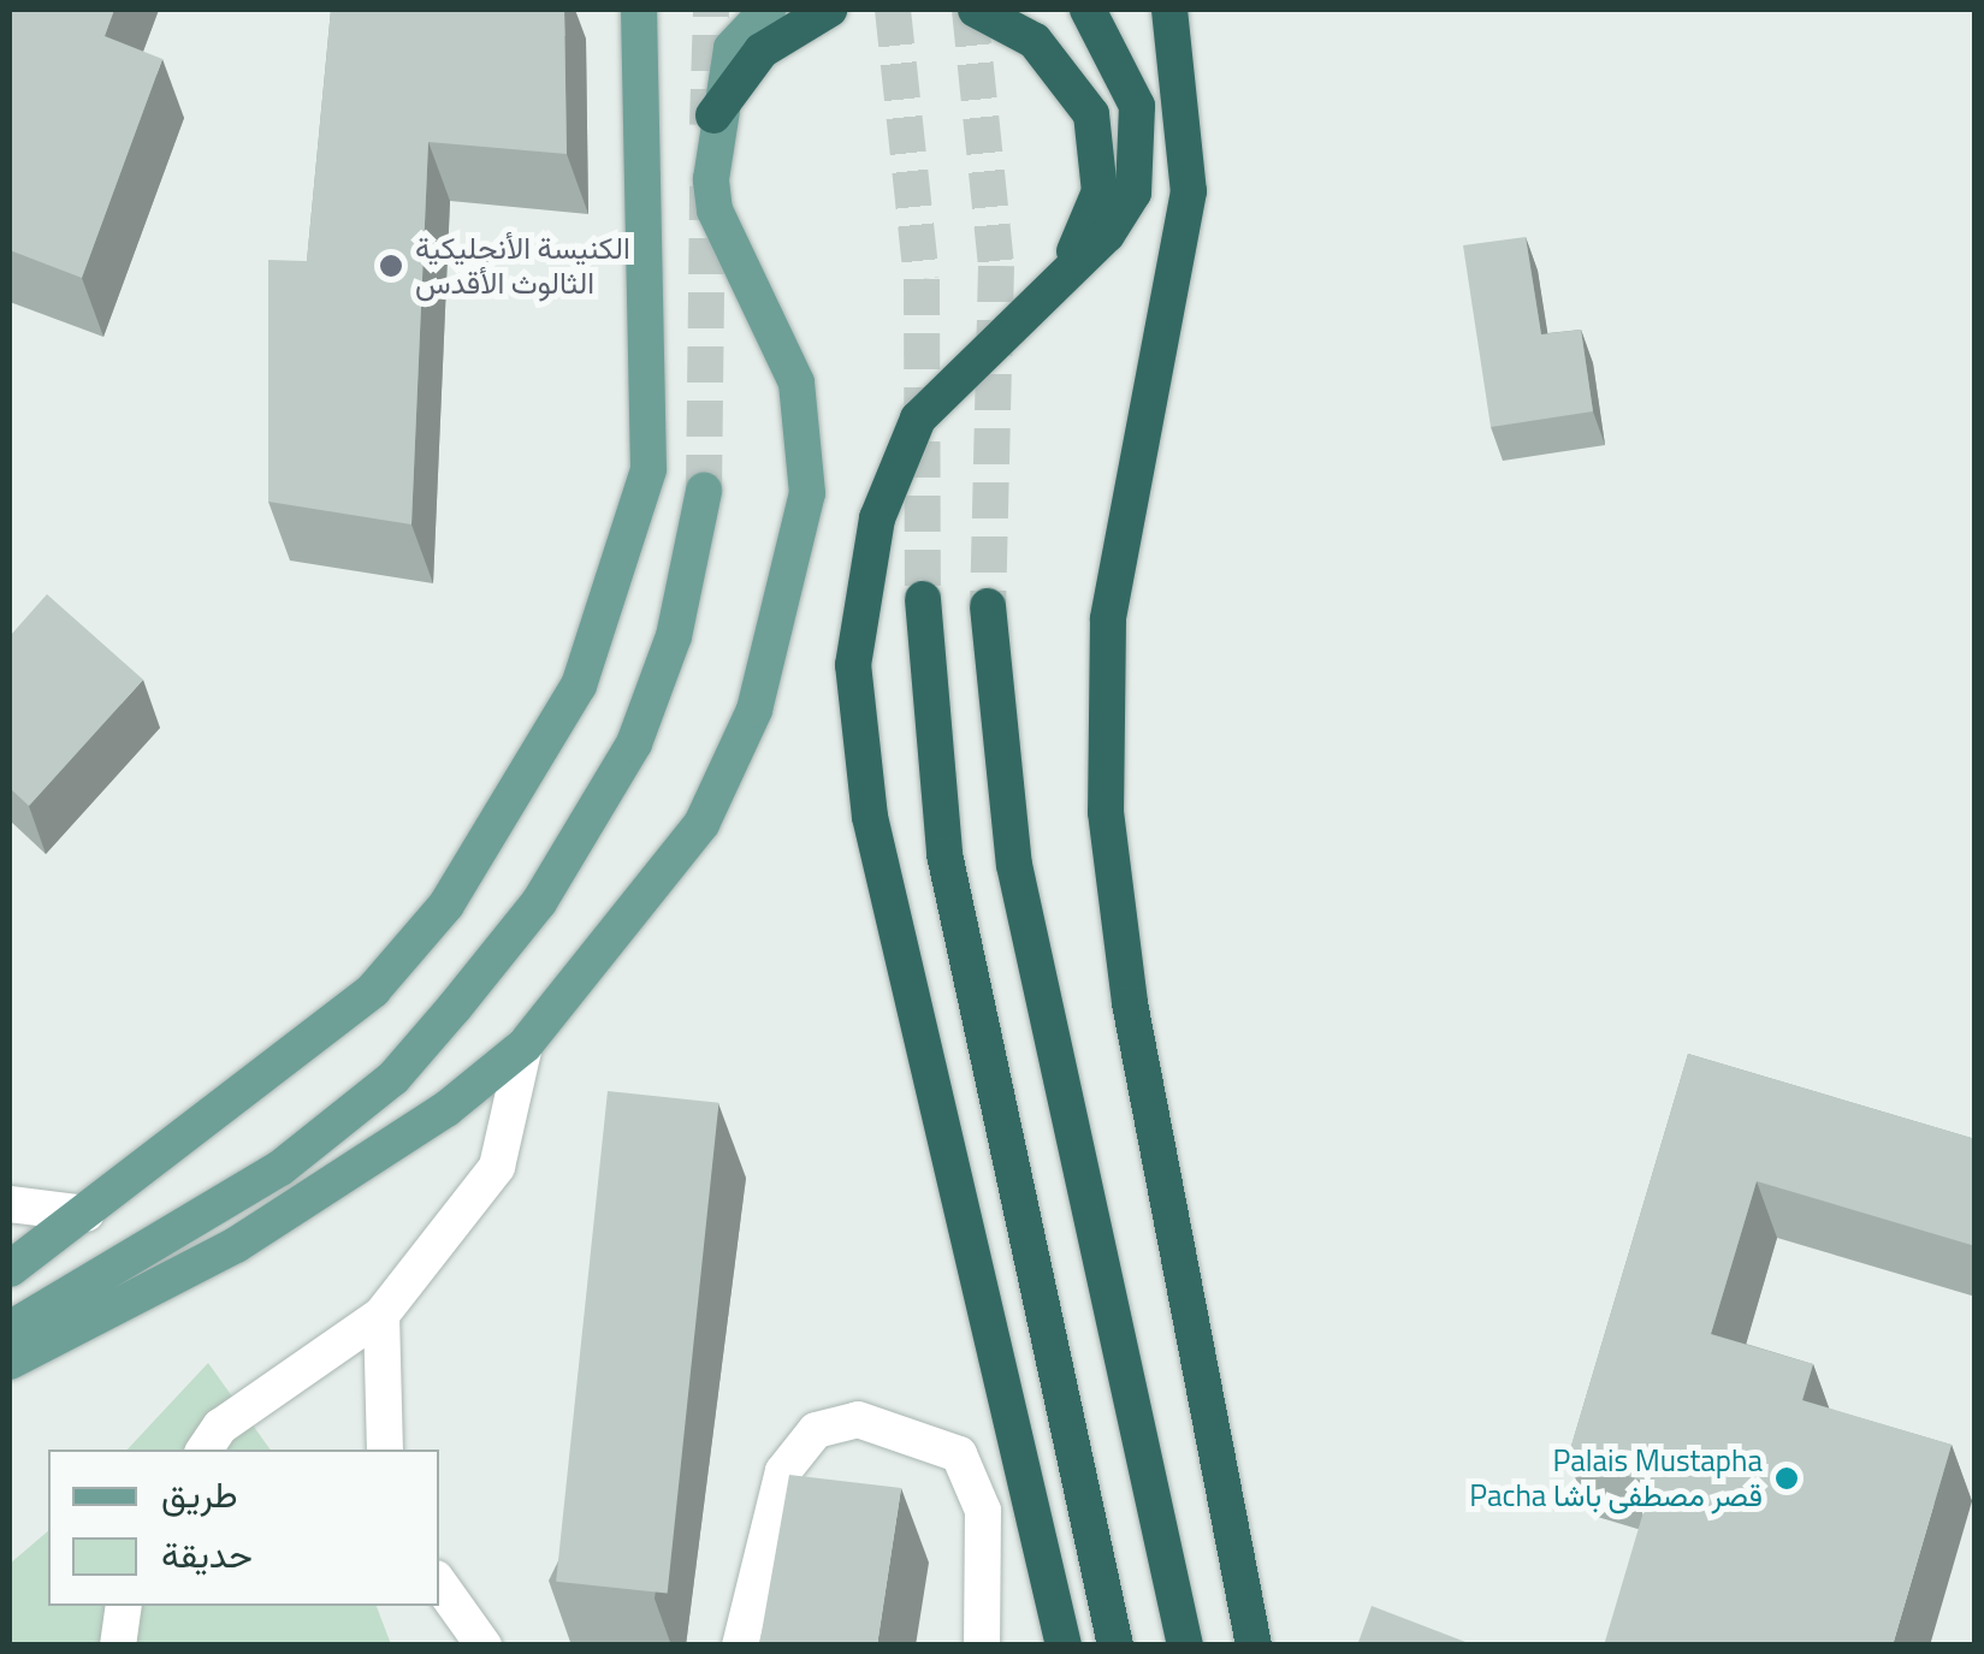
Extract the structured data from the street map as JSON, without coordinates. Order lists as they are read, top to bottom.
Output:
{
  "places": ["الكنيسة الأنجليكية الثالوث الأقدس", "Palais Mustapha Pacha قصر مصطفى باشا"],
  "legend": ["طريق", "حديقة"]
}
